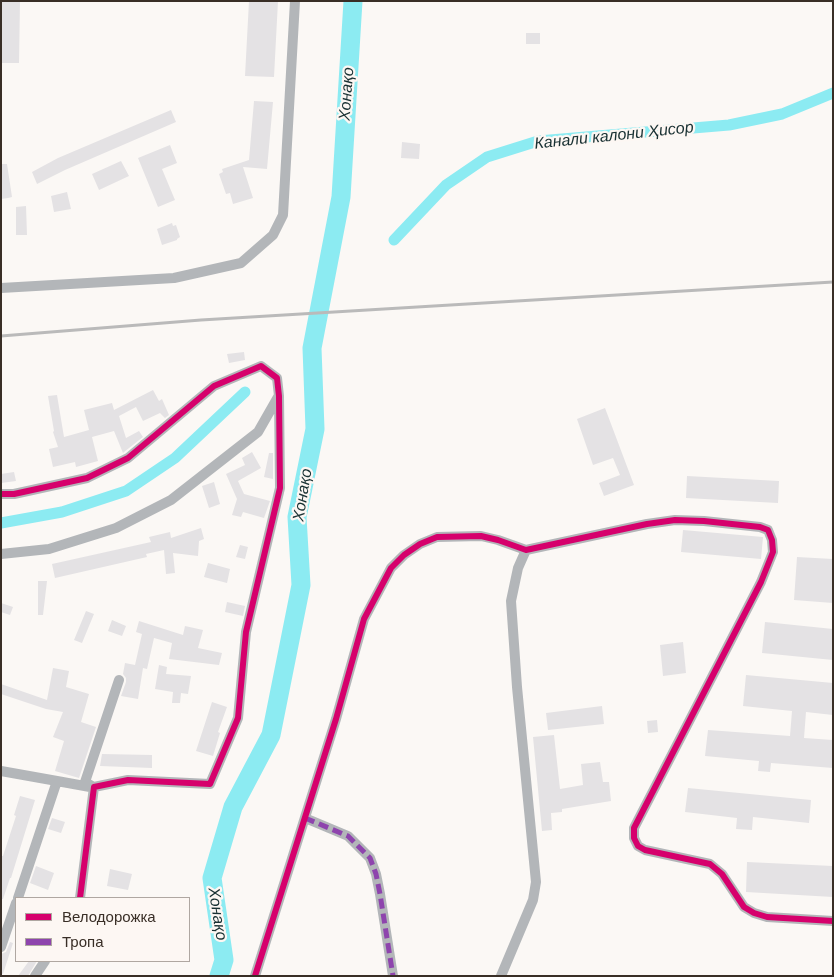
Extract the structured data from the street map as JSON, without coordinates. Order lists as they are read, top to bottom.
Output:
{
  "water": ["Хонақо", "Канали калони Ҳисор"],
  "legend": ["Велодорожка", "Тропа"]
}
